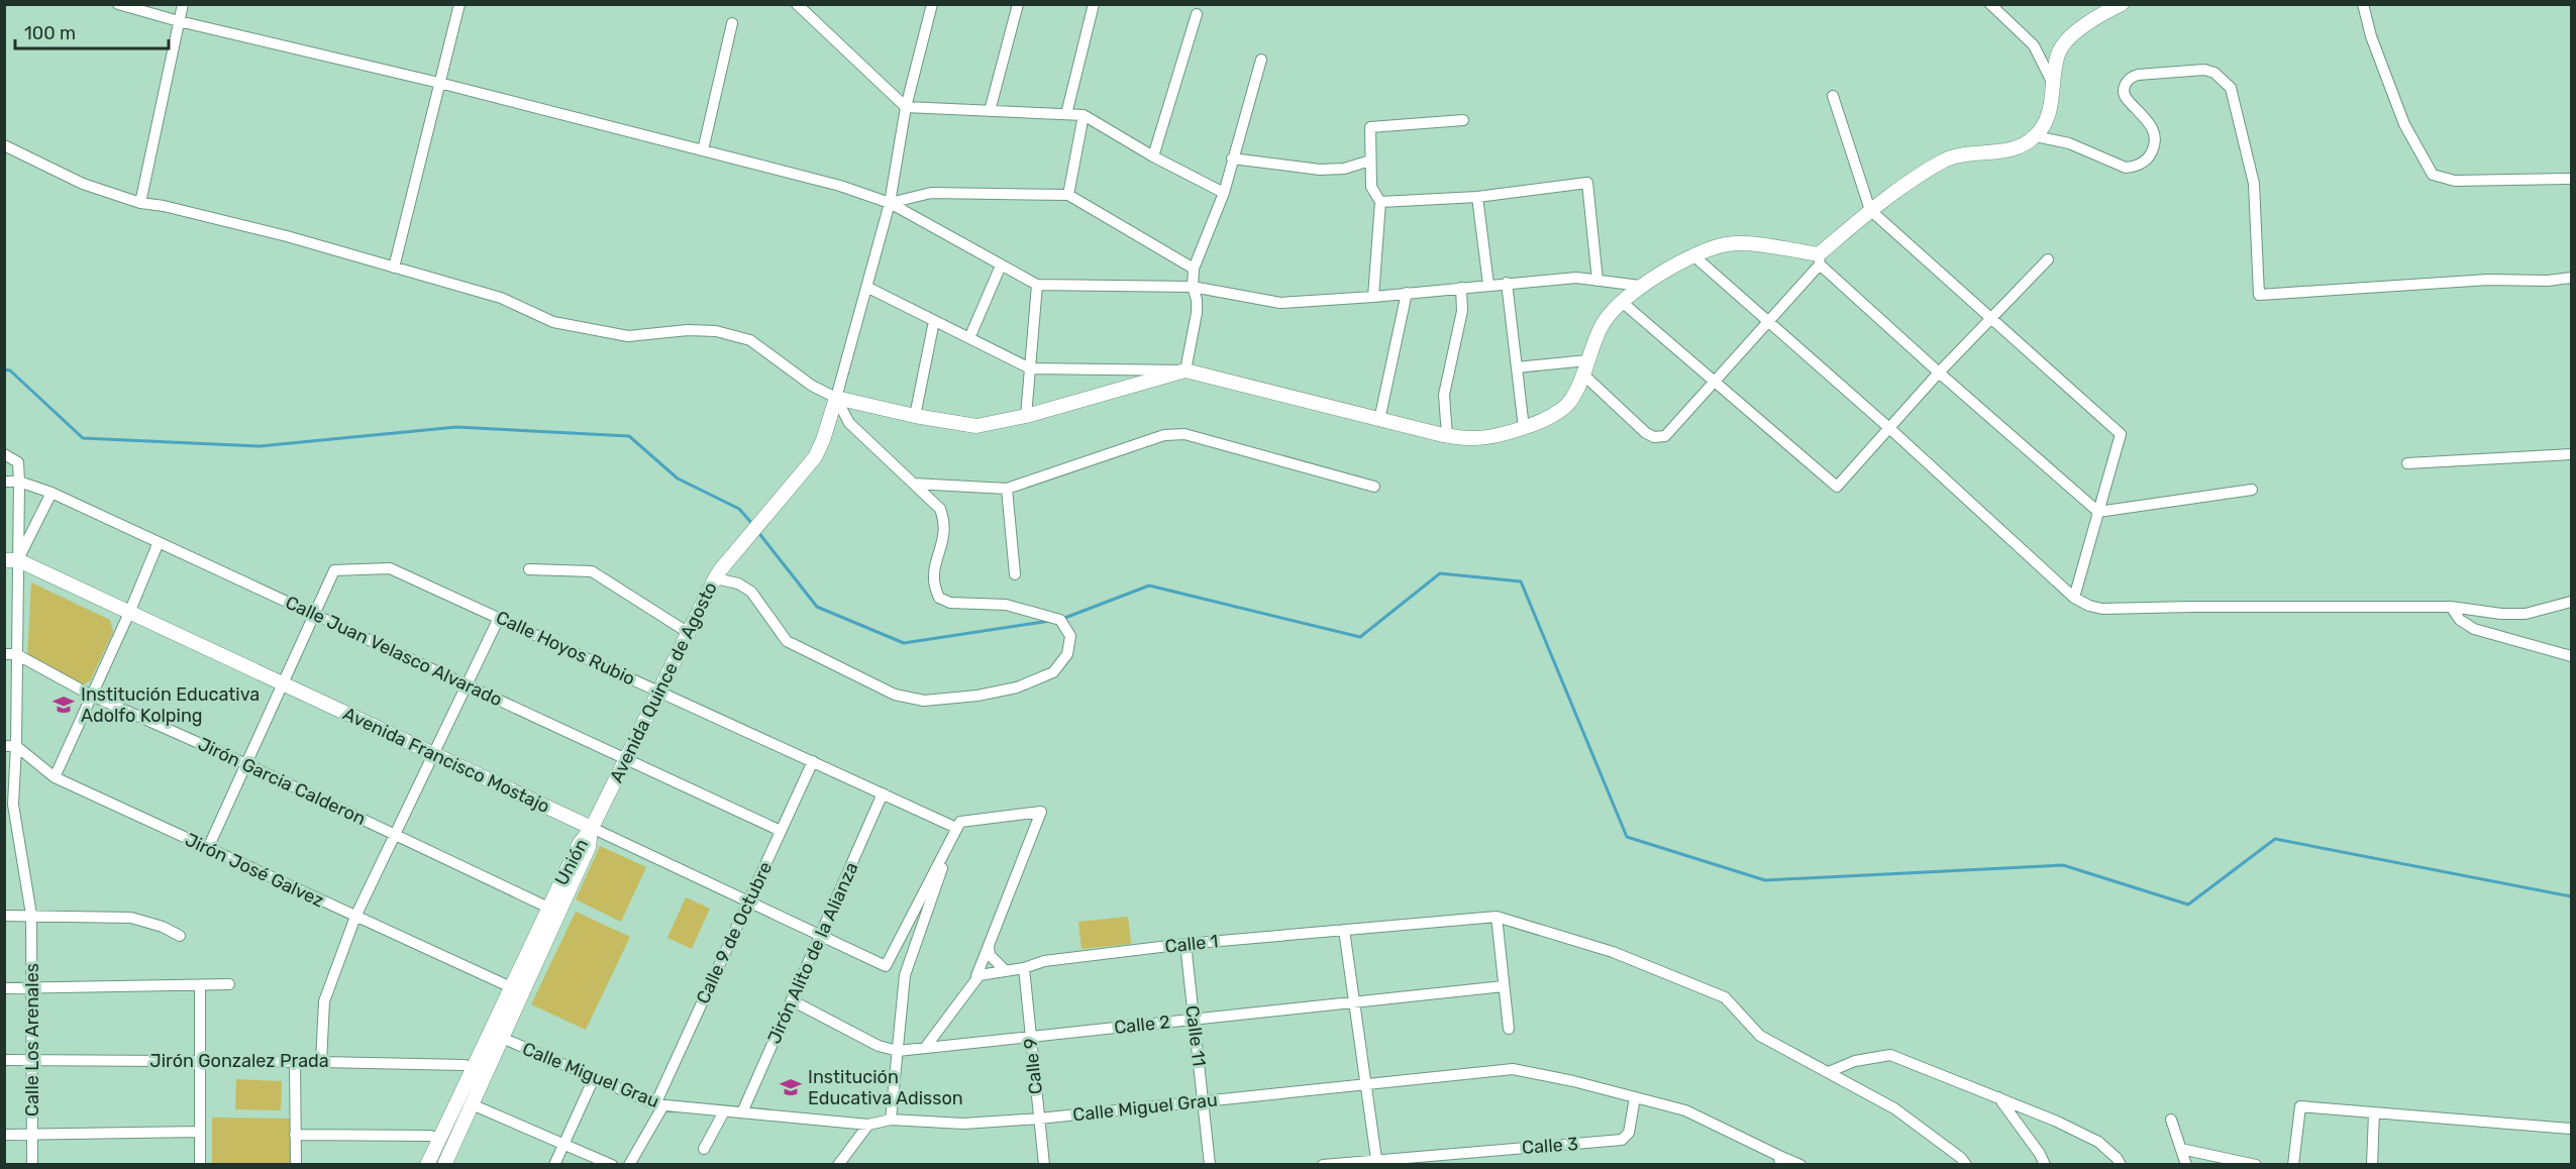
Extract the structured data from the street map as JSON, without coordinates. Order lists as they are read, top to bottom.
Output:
{
  "streets": {
    "street": [
      "Calle Hoyos Rubio",
      "Calle Juan Velasco Alvarado",
      "Avenida Quince de Agosto",
      "Avenida Francisco Mostajo",
      "Jirón Garcia Calderon",
      "Unión",
      "Jirón José Galvez",
      "Calle 9 de Octubre",
      "Calle 1",
      "Jirón Alito de la Alianza",
      "Calle 2",
      "Calle 11",
      "Calle Los Arenales",
      "Jirón Gonzalez Prada",
      "Calle 9",
      "Calle Miguel Grau",
      "Calle 3"
    ]
  },
  "crossings": [
    ["Calle Hoyos Rubio", "Calle Juan Velasco Alvarado"],
    ["Calle Hoyos Rubio", "Avenida Quince de Agosto"],
    ["Calle Hoyos Rubio", "Avenida Francisco Mostajo"],
    ["Calle Hoyos Rubio", "Calle 9 de Octubre"],
    ["Calle Hoyos Rubio", "Jirón Alito de la Alianza"],
    ["Calle Juan Velasco Alvarado", "Avenida Quince de Agosto"],
    ["Calle Juan Velasco Alvarado", "Calle 9 de Octubre"],
    ["Calle Juan Velasco Alvarado", "Calle Los Arenales"],
    ["Avenida Quince de Agosto", "Avenida Francisco Mostajo"],
    ["Avenida Quince de Agosto", "Unión"],
    ["Avenida Francisco Mostajo", "Unión"],
    ["Avenida Francisco Mostajo", "Calle 9 de Octubre"],
    ["Avenida Francisco Mostajo", "Jirón Alito de la Alianza"],
    ["Avenida Francisco Mostajo", "Calle Los Arenales"],
    ["Jirón Garcia Calderon", "Unión"],
    ["Jirón Garcia Calderon", "Calle Los Arenales"],
    ["Unión", "Jirón José Galvez"],
    ["Unión", "Jirón Gonzalez Prada"],
    ["Unión", "Calle Miguel Grau"],
    ["Jirón José Galvez", "Calle Los Arenales"],
    ["Calle 9 de Octubre", "Calle Miguel Grau"],
    ["Calle 1", "Calle 11"],
    ["Calle 1", "Calle 9"],
    ["Jirón Alito de la Alianza", "Calle 2"],
    ["Jirón Alito de la Alianza", "Calle Miguel Grau"],
    ["Calle 2", "Calle 11"],
    ["Calle 2", "Calle 9"],
    ["Calle 11", "Calle Miguel Grau"],
    ["Calle Los Arenales", "Jirón Gonzalez Prada"],
    ["Calle 9", "Calle Miguel Grau"],
    ["Calle Miguel Grau", "Calle 3"]
  ],
  "places": {
    "school or university": ["Institución Educativa Adolfo Kolping", "Institución Educativa Adisson"]
  },
  "scale_bar": "100 m"
}
